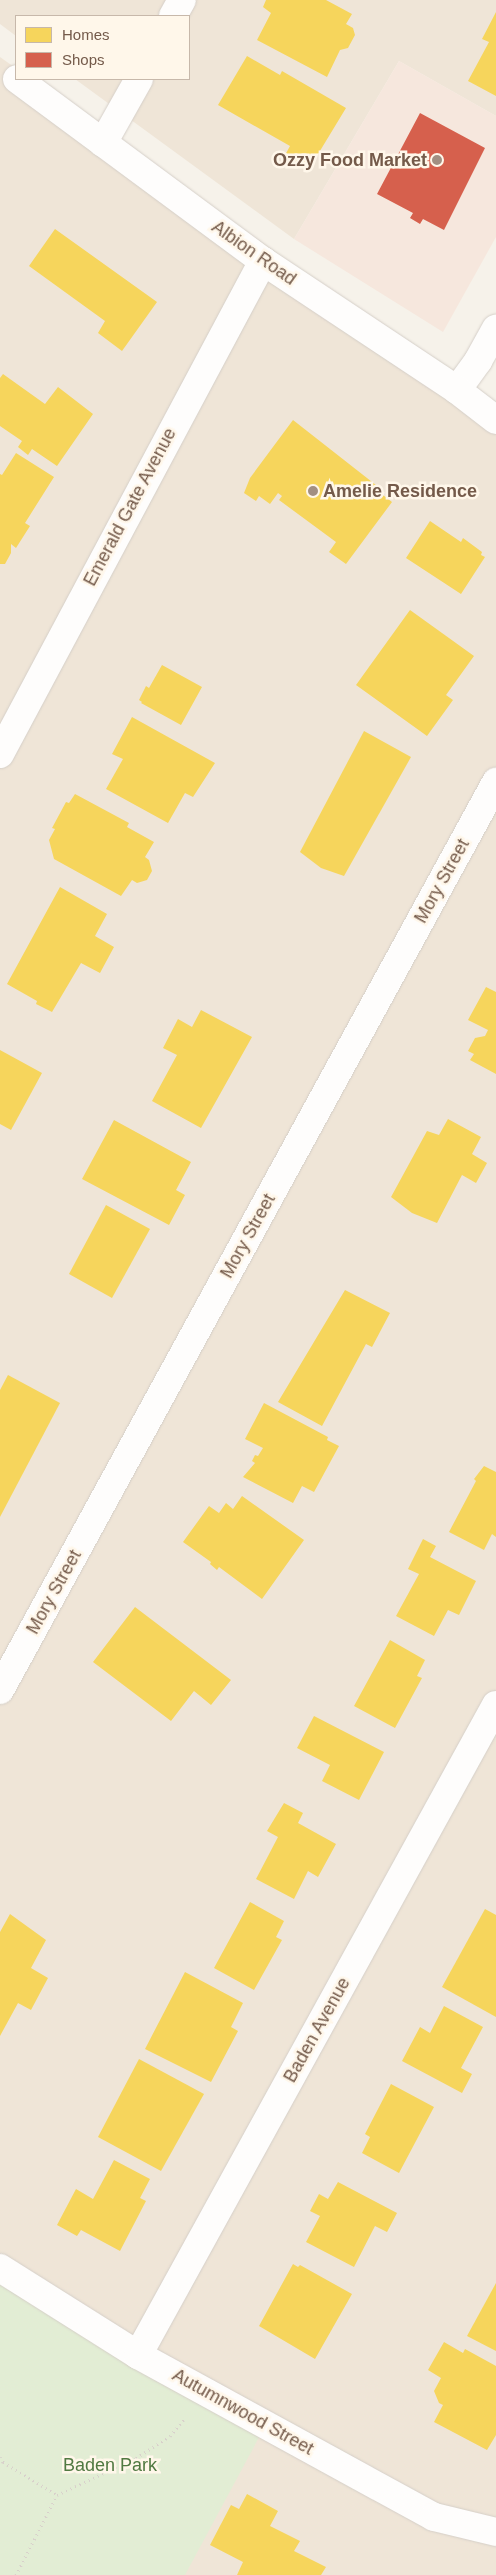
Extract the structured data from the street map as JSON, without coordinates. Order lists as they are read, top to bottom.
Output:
{
  "streets": {
    "street": [
      "Albion Road",
      "Emerald Gate Avenue",
      "Mory Street",
      "Baden Avenue",
      "Autumnwood Street"
    ]
  },
  "crossings": [
    ["Albion Road", "Emerald Gate Avenue"],
    ["Baden Avenue", "Autumnwood Street"]
  ],
  "parks": ["Baden Park"],
  "places": ["Ozzy Food Market", "Amelie Residence"],
  "legend": ["Homes", "Shops"]
}
